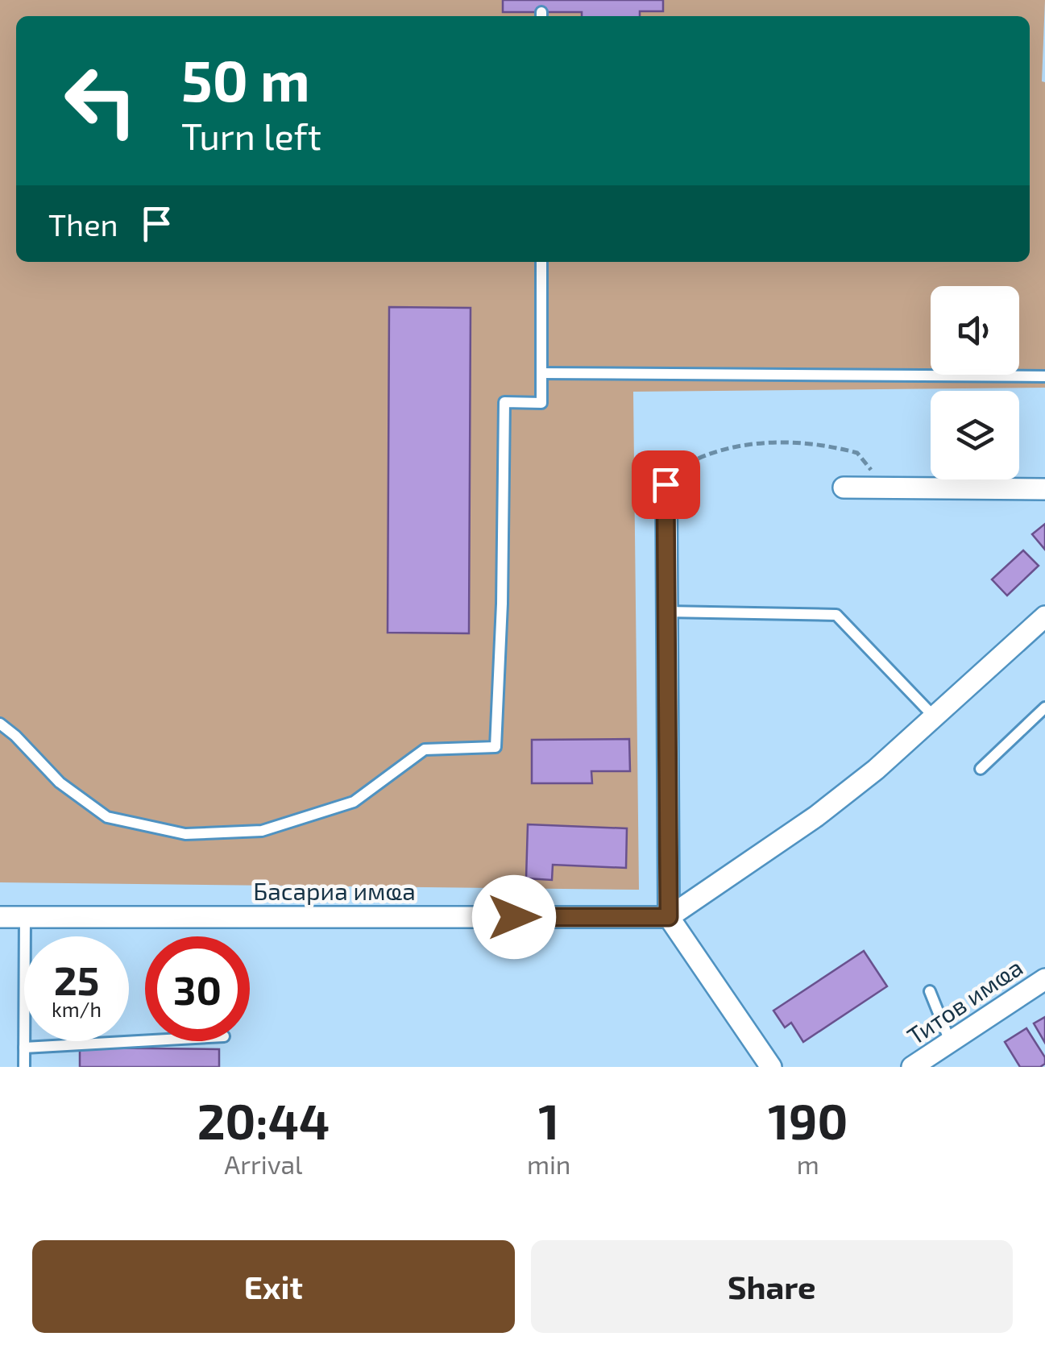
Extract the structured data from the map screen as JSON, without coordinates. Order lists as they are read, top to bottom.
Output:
{
  "streets": {
    "street": ["Басариа имҩа", "Титов имҩа"]
  },
  "page": {
    "turn": ["50 m", "Turn left"],
    "then": "Then",
    "speed": "25 km/h",
    "limit": "30",
    "eta": [
      "20:44",
      "Arrival",
      "1",
      "min",
      "190",
      "m"
    ],
    "buttons": ["Exit", "Share"]
  }
}
